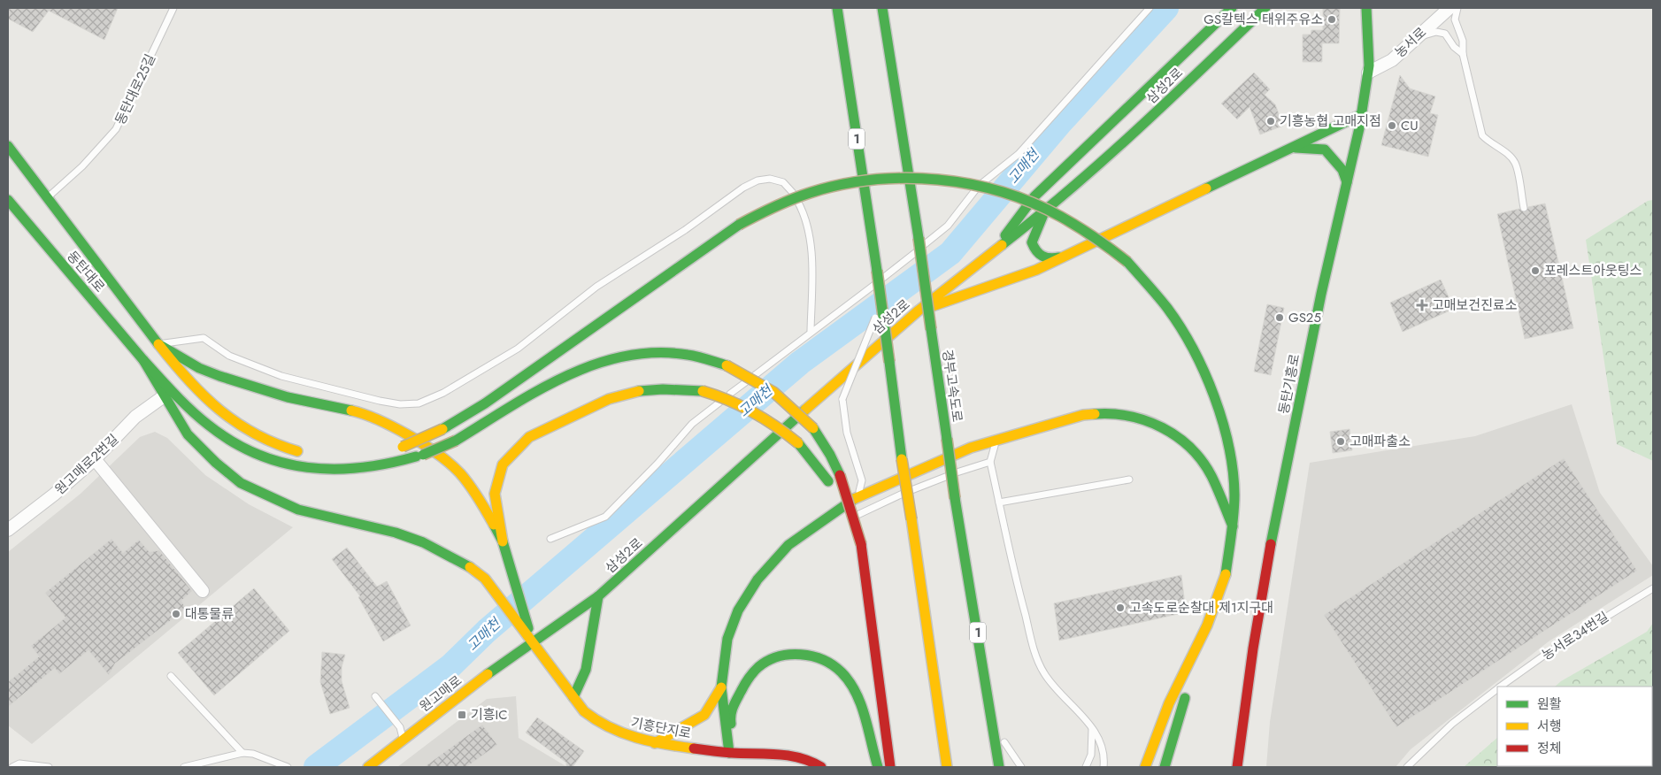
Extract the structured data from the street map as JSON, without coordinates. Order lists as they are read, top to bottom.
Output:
{
  "streets": {
    "main road": [
      "삼성2로",
      "1",
      "동탄대로",
      "동탄기흥로",
      "경부고속도로",
      "원고매로",
      "기흥단지로"
    ],
    "street": ["농서로", "원고매로2번길"],
    "lane": ["동탄대로25길", "농서로34번길"]
  },
  "crossings": [
    ["농서로", "동탄기흥로"],
    ["삼성2로", "원고매로"],
    ["삼성2로", "기흥단지로"],
    ["원고매로", "기흥단지로"]
  ],
  "water": ["고매천"],
  "places": {
    "other": [
      "GS칼텍스 태위주유소",
      "기흥농협 고매지점",
      "CU",
      "포레스트아웃팅스",
      "GS25",
      "고매파출소",
      "고속도로순찰대 제1지구대",
      "대통물류"
    ],
    "health": ["고매보건진료소"],
    "transit": ["기흥IC"]
  },
  "legend": ["원활", "서행", "정체"]
}
